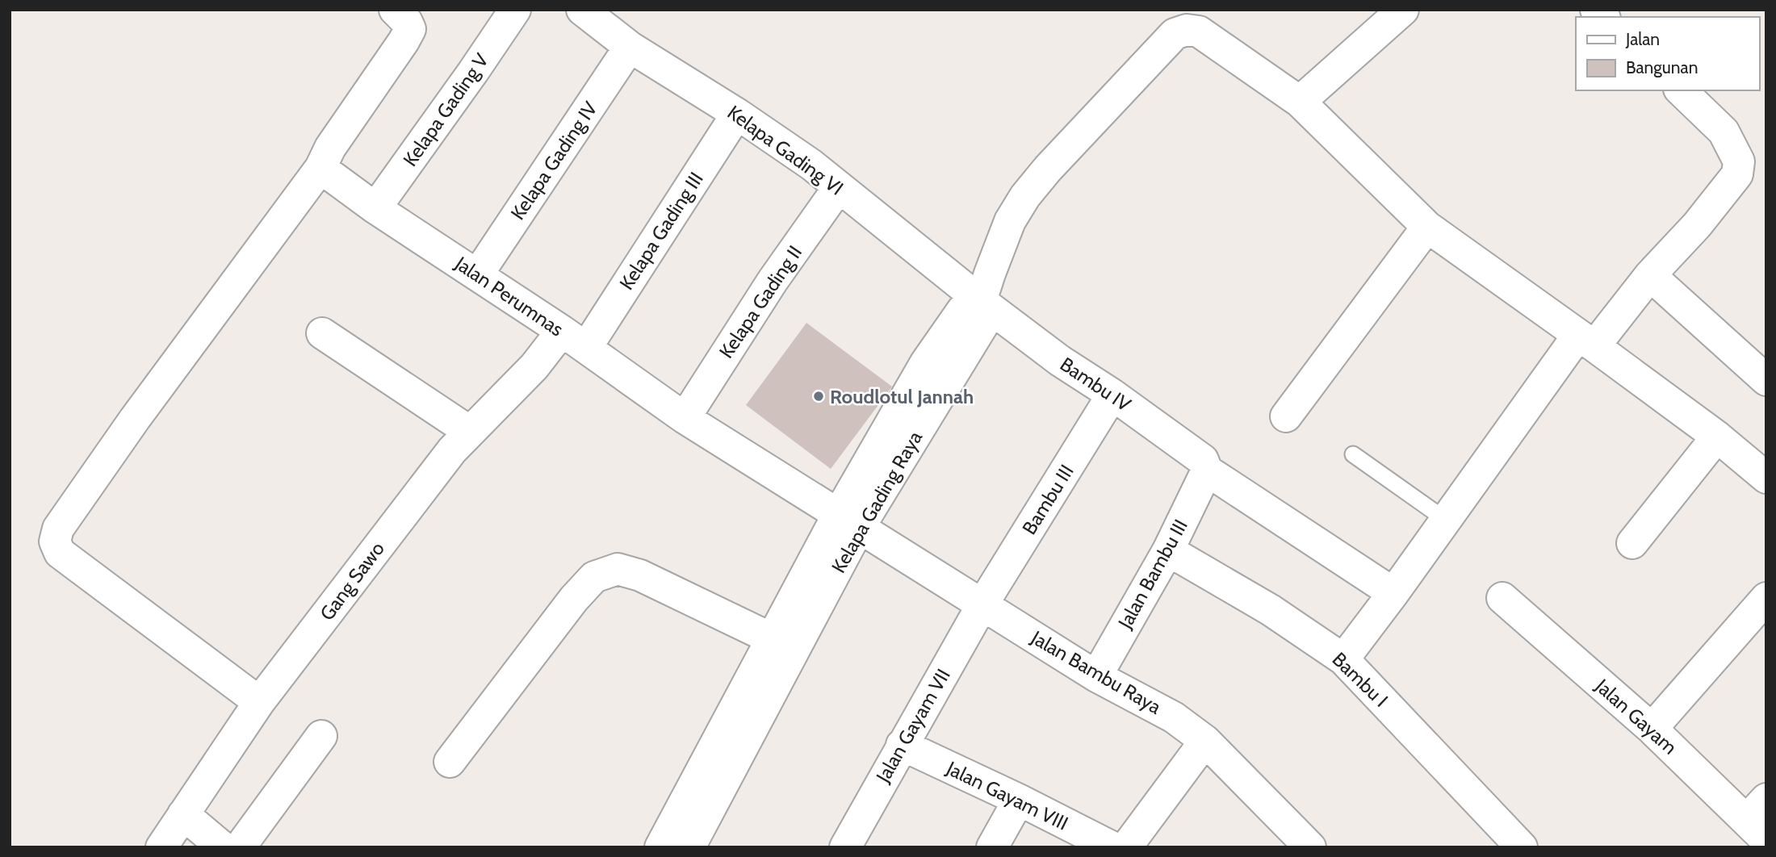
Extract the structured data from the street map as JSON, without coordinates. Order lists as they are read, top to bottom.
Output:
{
  "streets": {
    "street": [
      "Kelapa Gading V",
      "Kelapa Gading VI",
      "Kelapa Gading IV",
      "Kelapa Gading III",
      "Jalan Perumnas",
      "Kelapa Gading II",
      "Bambu IV",
      "Bambu III",
      "Kelapa Gading Raya",
      "Jalan Bambu III",
      "Gang Sawo",
      "Jalan Bambu Raya",
      "Bambu I",
      "Jalan Gayam",
      "Jalan Gayam VII",
      "Jalan Gayam VIII"
    ]
  },
  "crossings": [
    ["Kelapa Gading V", "Jalan Perumnas"],
    ["Kelapa Gading VI", "Kelapa Gading IV"],
    ["Kelapa Gading VI", "Kelapa Gading III"],
    ["Kelapa Gading VI", "Kelapa Gading II"],
    ["Kelapa Gading VI", "Bambu IV"],
    ["Kelapa Gading VI", "Kelapa Gading Raya"],
    ["Kelapa Gading IV", "Jalan Perumnas"],
    ["Kelapa Gading III", "Jalan Perumnas"],
    ["Kelapa Gading III", "Gang Sawo"],
    ["Jalan Perumnas", "Kelapa Gading II"],
    ["Jalan Perumnas", "Kelapa Gading Raya"],
    ["Jalan Perumnas", "Gang Sawo"],
    ["Jalan Perumnas", "Jalan Bambu Raya"],
    ["Bambu IV", "Bambu III"],
    ["Bambu IV", "Kelapa Gading Raya"],
    ["Bambu IV", "Jalan Bambu III"],
    ["Bambu III", "Jalan Bambu Raya"],
    ["Bambu III", "Jalan Gayam VII"],
    ["Kelapa Gading Raya", "Jalan Bambu Raya"],
    ["Jalan Bambu III", "Jalan Bambu Raya"],
    ["Jalan Bambu III", "Bambu I"],
    ["Jalan Bambu Raya", "Jalan Gayam VII"],
    ["Jalan Gayam VII", "Jalan Gayam VIII"]
  ],
  "places": ["Roudlotul Jannah"],
  "legend": ["Jalan", "Bangunan"]
}
